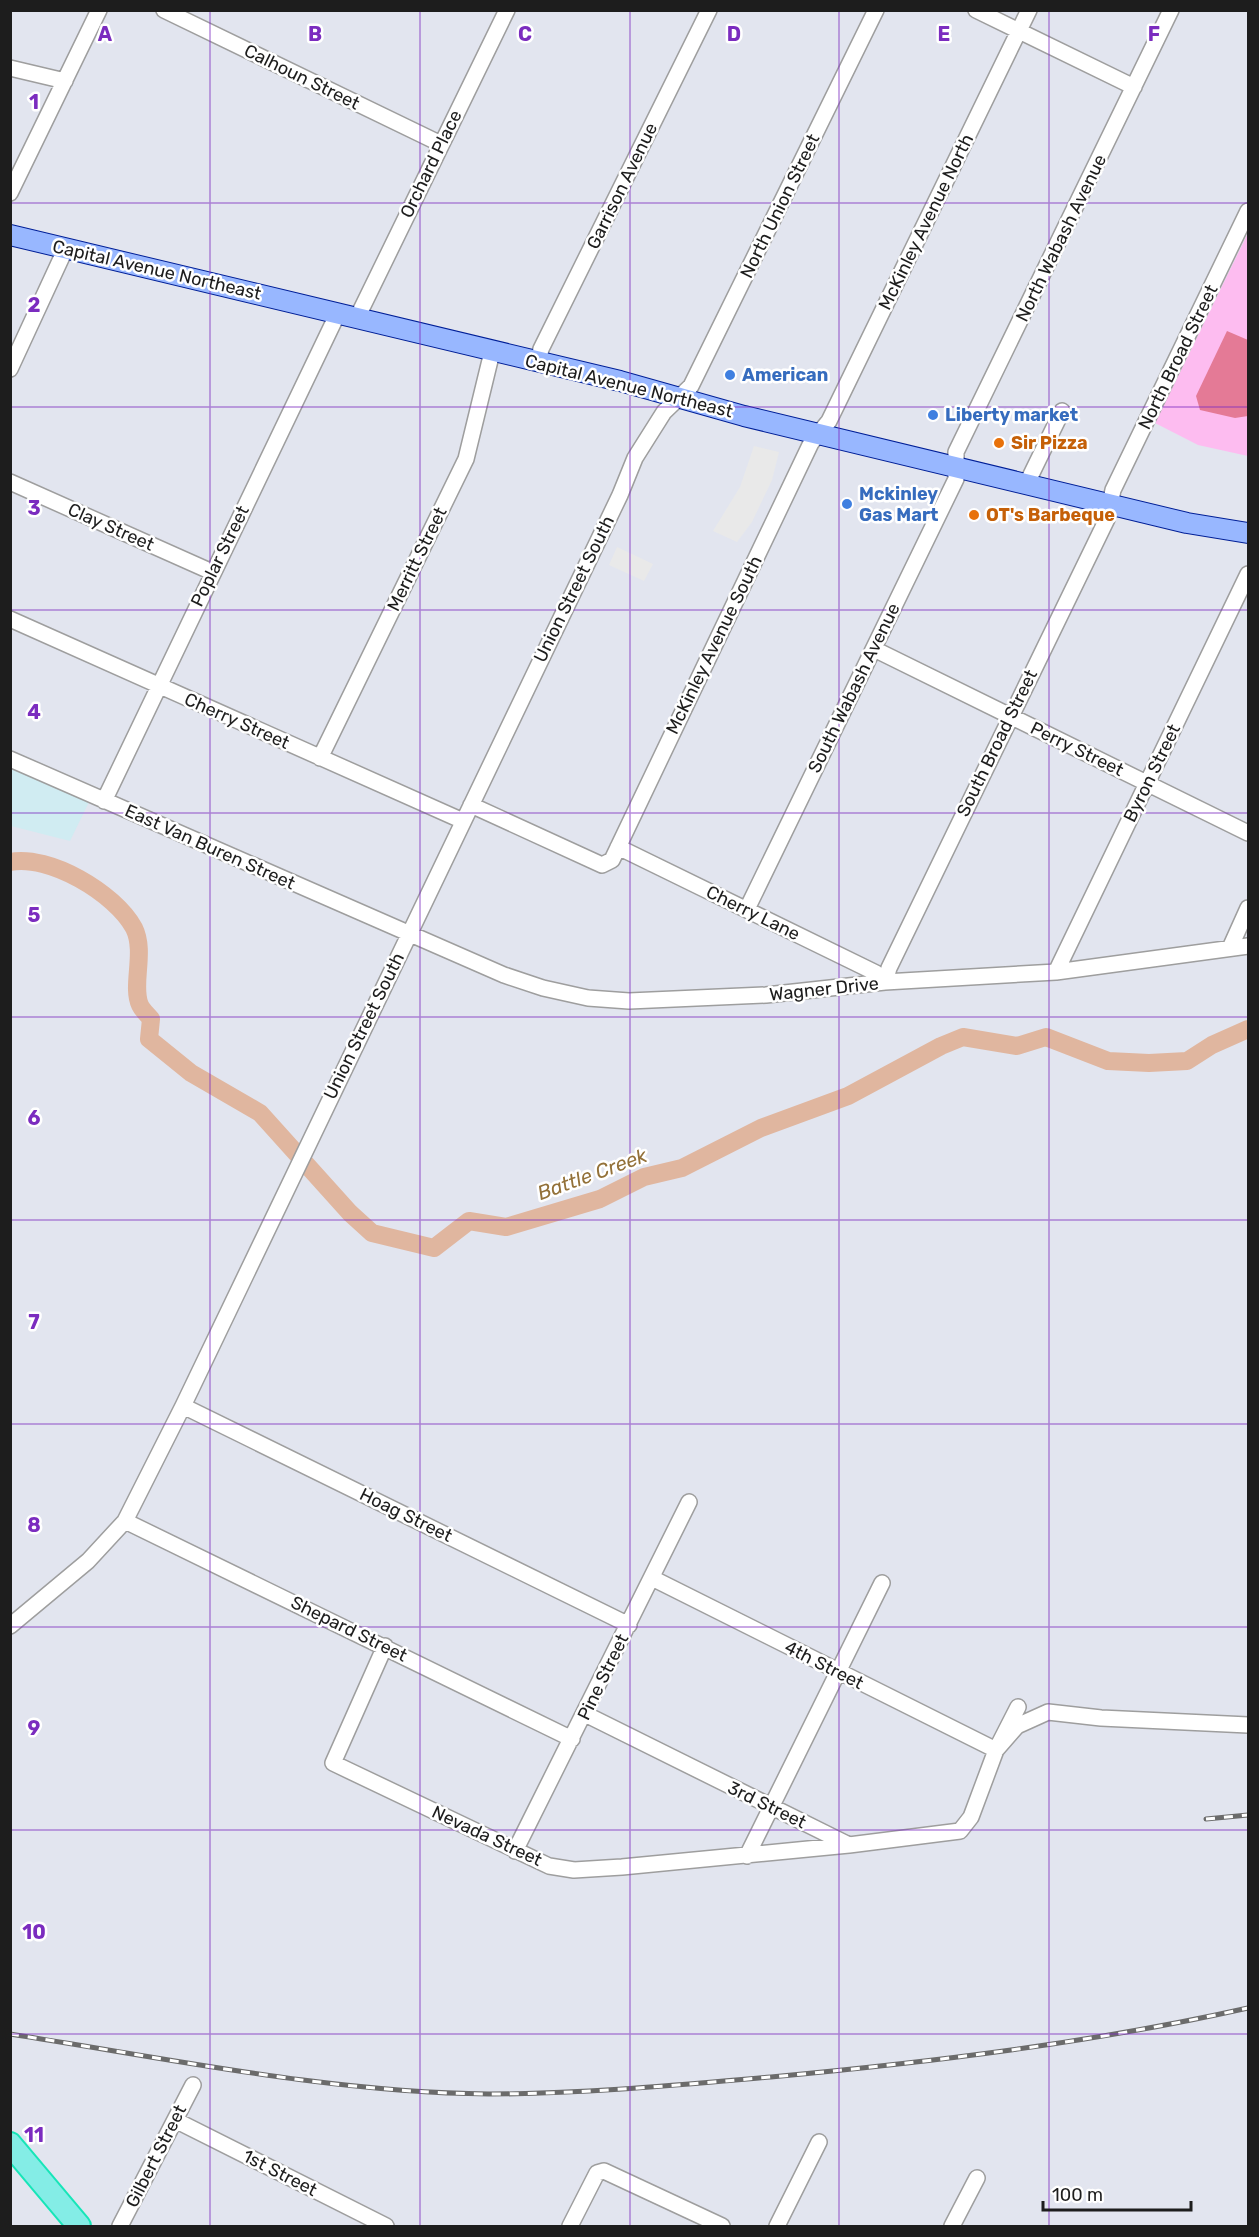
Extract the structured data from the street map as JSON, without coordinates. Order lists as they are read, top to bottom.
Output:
{
  "streets": {
    "main road": ["Capital Avenue Northeast"],
    "street": [
      "Calhoun Street",
      "Orchard Place",
      "Garrison Avenue",
      "North Union Street",
      "McKinley Avenue North",
      "North Wabash Avenue",
      "North Broad Street",
      "Clay Street",
      "Poplar Street",
      "Merritt Street",
      "Union Street South",
      "McKinley Avenue South",
      "South Wabash Avenue",
      "Cherry Street",
      "South Broad Street",
      "Perry Street",
      "Byron Street",
      "East Van Buren Street",
      "Cherry Lane",
      "Wagner Drive",
      "Hoag Street",
      "Shepard Street",
      "4th Street",
      "Pine Street",
      "3rd Street",
      "Nevada Street",
      "Gilbert Street",
      "1st Street"
    ]
  },
  "crossings": [
    ["Calhoun Street", "Orchard Place"],
    ["Orchard Place", "Capital Avenue Northeast"],
    ["Orchard Place", "Poplar Street"],
    ["Garrison Avenue", "Capital Avenue Northeast"],
    ["North Union Street", "Capital Avenue Northeast"],
    ["North Union Street", "Union Street South"],
    ["McKinley Avenue North", "Capital Avenue Northeast"],
    ["McKinley Avenue North", "McKinley Avenue South"],
    ["North Wabash Avenue", "Capital Avenue Northeast"],
    ["North Wabash Avenue", "South Wabash Avenue"],
    ["Capital Avenue Northeast", "North Broad Street"],
    ["Capital Avenue Northeast", "Poplar Street"],
    ["Capital Avenue Northeast", "Merritt Street"],
    ["Capital Avenue Northeast", "Union Street South"],
    ["Capital Avenue Northeast", "McKinley Avenue South"],
    ["Capital Avenue Northeast", "South Wabash Avenue"],
    ["Capital Avenue Northeast", "South Broad Street"],
    ["North Broad Street", "South Broad Street"],
    ["Clay Street", "Poplar Street"],
    ["Poplar Street", "Cherry Street"],
    ["Poplar Street", "East Van Buren Street"],
    ["Merritt Street", "Cherry Street"],
    ["Union Street South", "Cherry Street"],
    ["Union Street South", "East Van Buren Street"],
    ["Union Street South", "Wagner Drive"],
    ["Union Street South", "Hoag Street"],
    ["Union Street South", "Shepard Street"],
    ["McKinley Avenue South", "Cherry Lane"],
    ["South Wabash Avenue", "Perry Street"],
    ["South Wabash Avenue", "Cherry Lane"],
    ["South Broad Street", "Perry Street"],
    ["South Broad Street", "Cherry Lane"],
    ["South Broad Street", "Wagner Drive"],
    ["Perry Street", "Byron Street"],
    ["Byron Street", "Wagner Drive"],
    ["East Van Buren Street", "Wagner Drive"],
    ["Cherry Lane", "Wagner Drive"],
    ["Hoag Street", "Pine Street"],
    ["Shepard Street", "Pine Street"],
    ["Shepard Street", "Nevada Street"],
    ["4th Street", "Pine Street"],
    ["Pine Street", "3rd Street"],
    ["Pine Street", "Nevada Street"],
    ["3rd Street", "Nevada Street"],
    ["Gilbert Street", "1st Street"]
  ],
  "water": ["Battle Creek"],
  "places": [
    "American",
    "Liberty market",
    "Sir Pizza",
    "Mckinley Gas Mart",
    "OT's Barbeque"
  ],
  "scale_bar": "100 m",
  "grid": {
    "columns": [
      "A",
      "B",
      "C",
      "D",
      "E",
      "F"
    ],
    "rows": [
      "1",
      "2",
      "3",
      "4",
      "5",
      "6",
      "7",
      "8",
      "9",
      "10",
      "11"
    ]
  }
}
